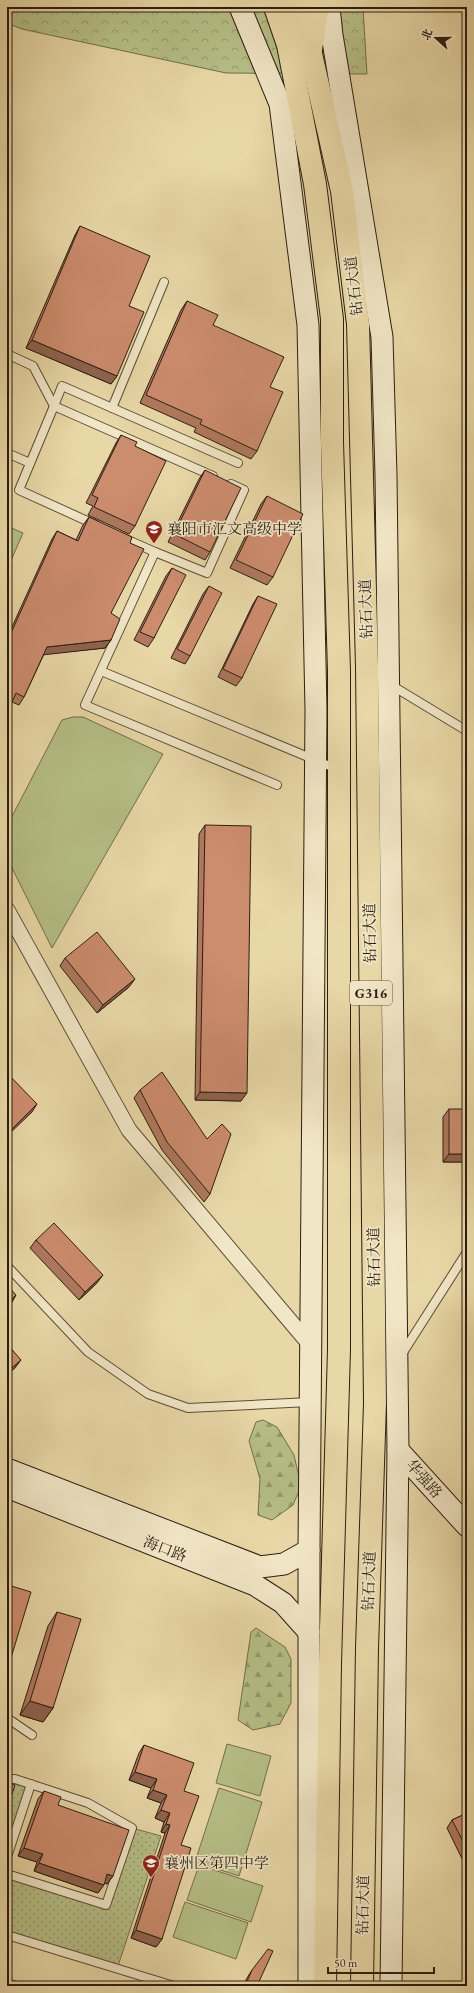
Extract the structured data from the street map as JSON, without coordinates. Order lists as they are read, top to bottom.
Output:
{
  "streets": {
    "highway": ["钻石大道", "G316"],
    "street": ["华强路", "海口路"]
  },
  "places": {
    "school or university": ["襄阳市汇文高级中学", "襄州区第四中学"]
  },
  "scale_bar": "50 m",
  "north": "left"
}
